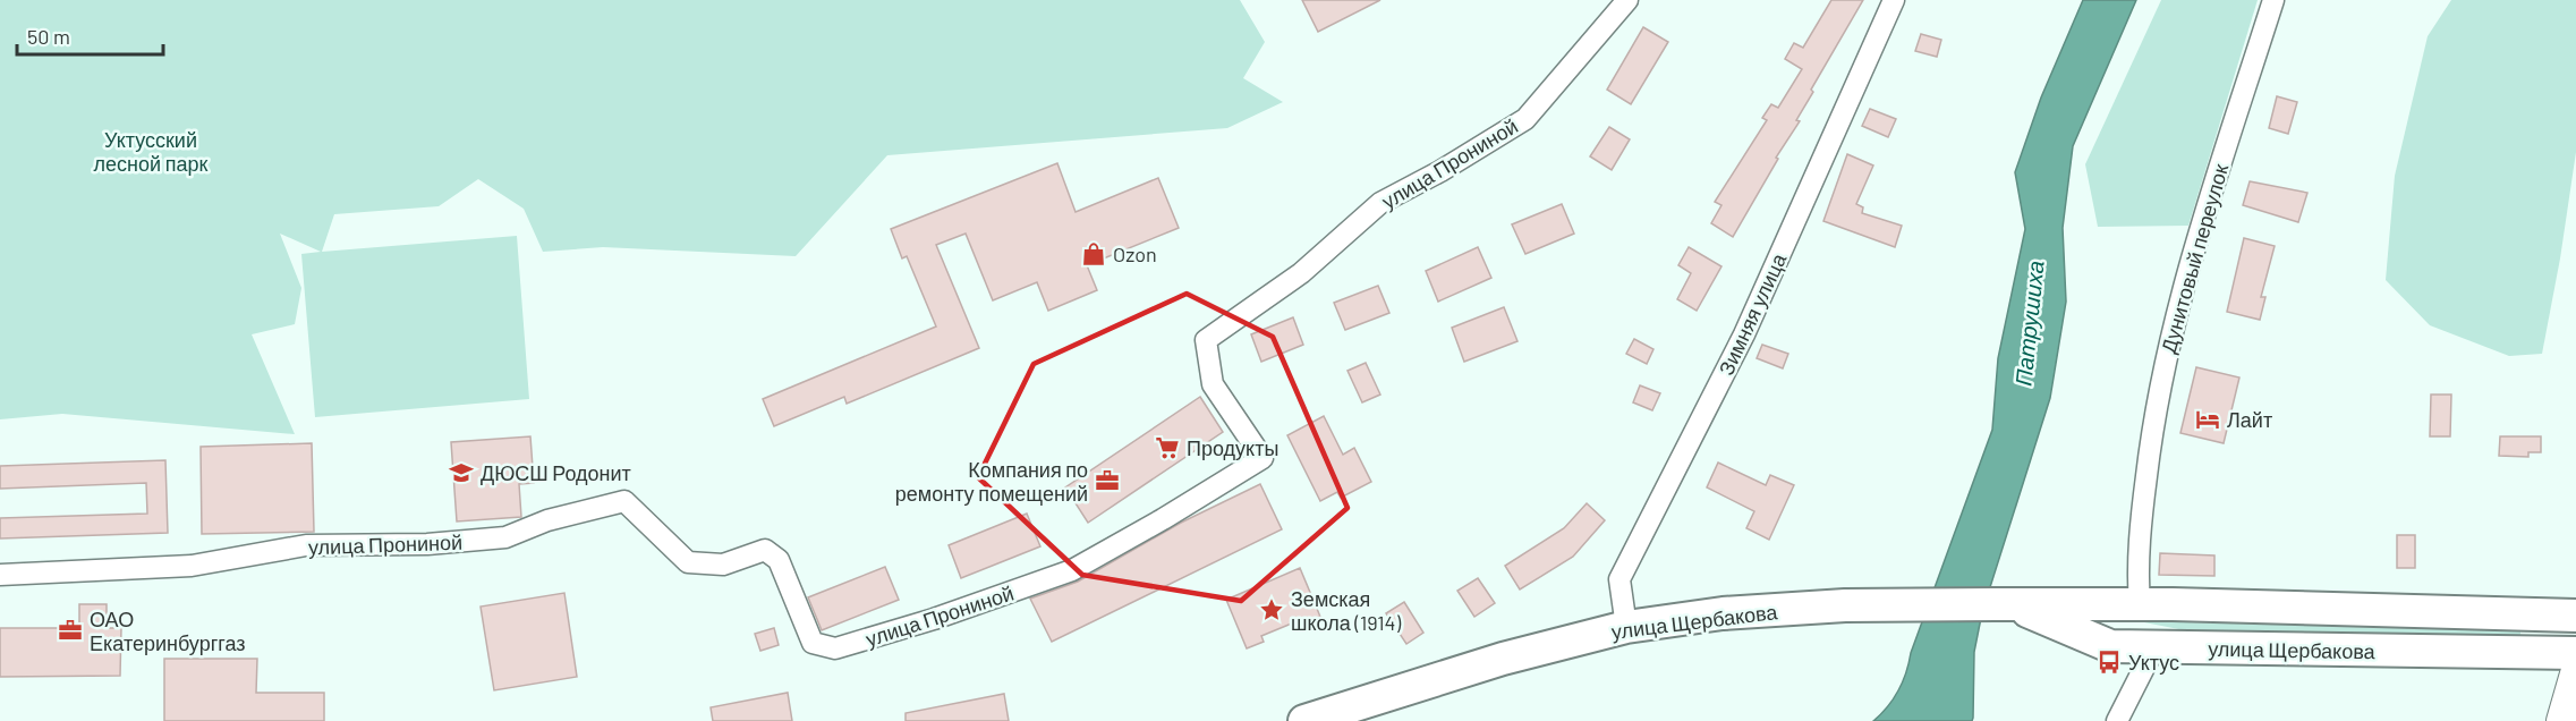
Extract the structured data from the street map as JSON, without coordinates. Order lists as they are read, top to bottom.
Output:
{
  "streets": {
    "main road": ["улица Щербакова"],
    "street": ["улица Прониной", "Дунитовый переулок", "Зимняя улица"]
  },
  "crossings": [
    ["Дунитовый переулок", "улица Щербакова"],
    ["Зимняя улица", "улица Щербакова"]
  ],
  "water": ["Патрушиха"],
  "parks": ["Уктусский лесной парк"],
  "places": {
    "shop": ["Ozon"],
    "hotel": ["Лайт"],
    "supermarket": ["Продукты"],
    "school or university": ["ДЮСШ Родонит"],
    "office": ["Компания по ремонту помещений", "ОАО Екатеринбурггаз"],
    "place": ["Земская школа (1914)"],
    "bus stop": ["Уктус"]
  },
  "scale_bar": "50 m"
}
